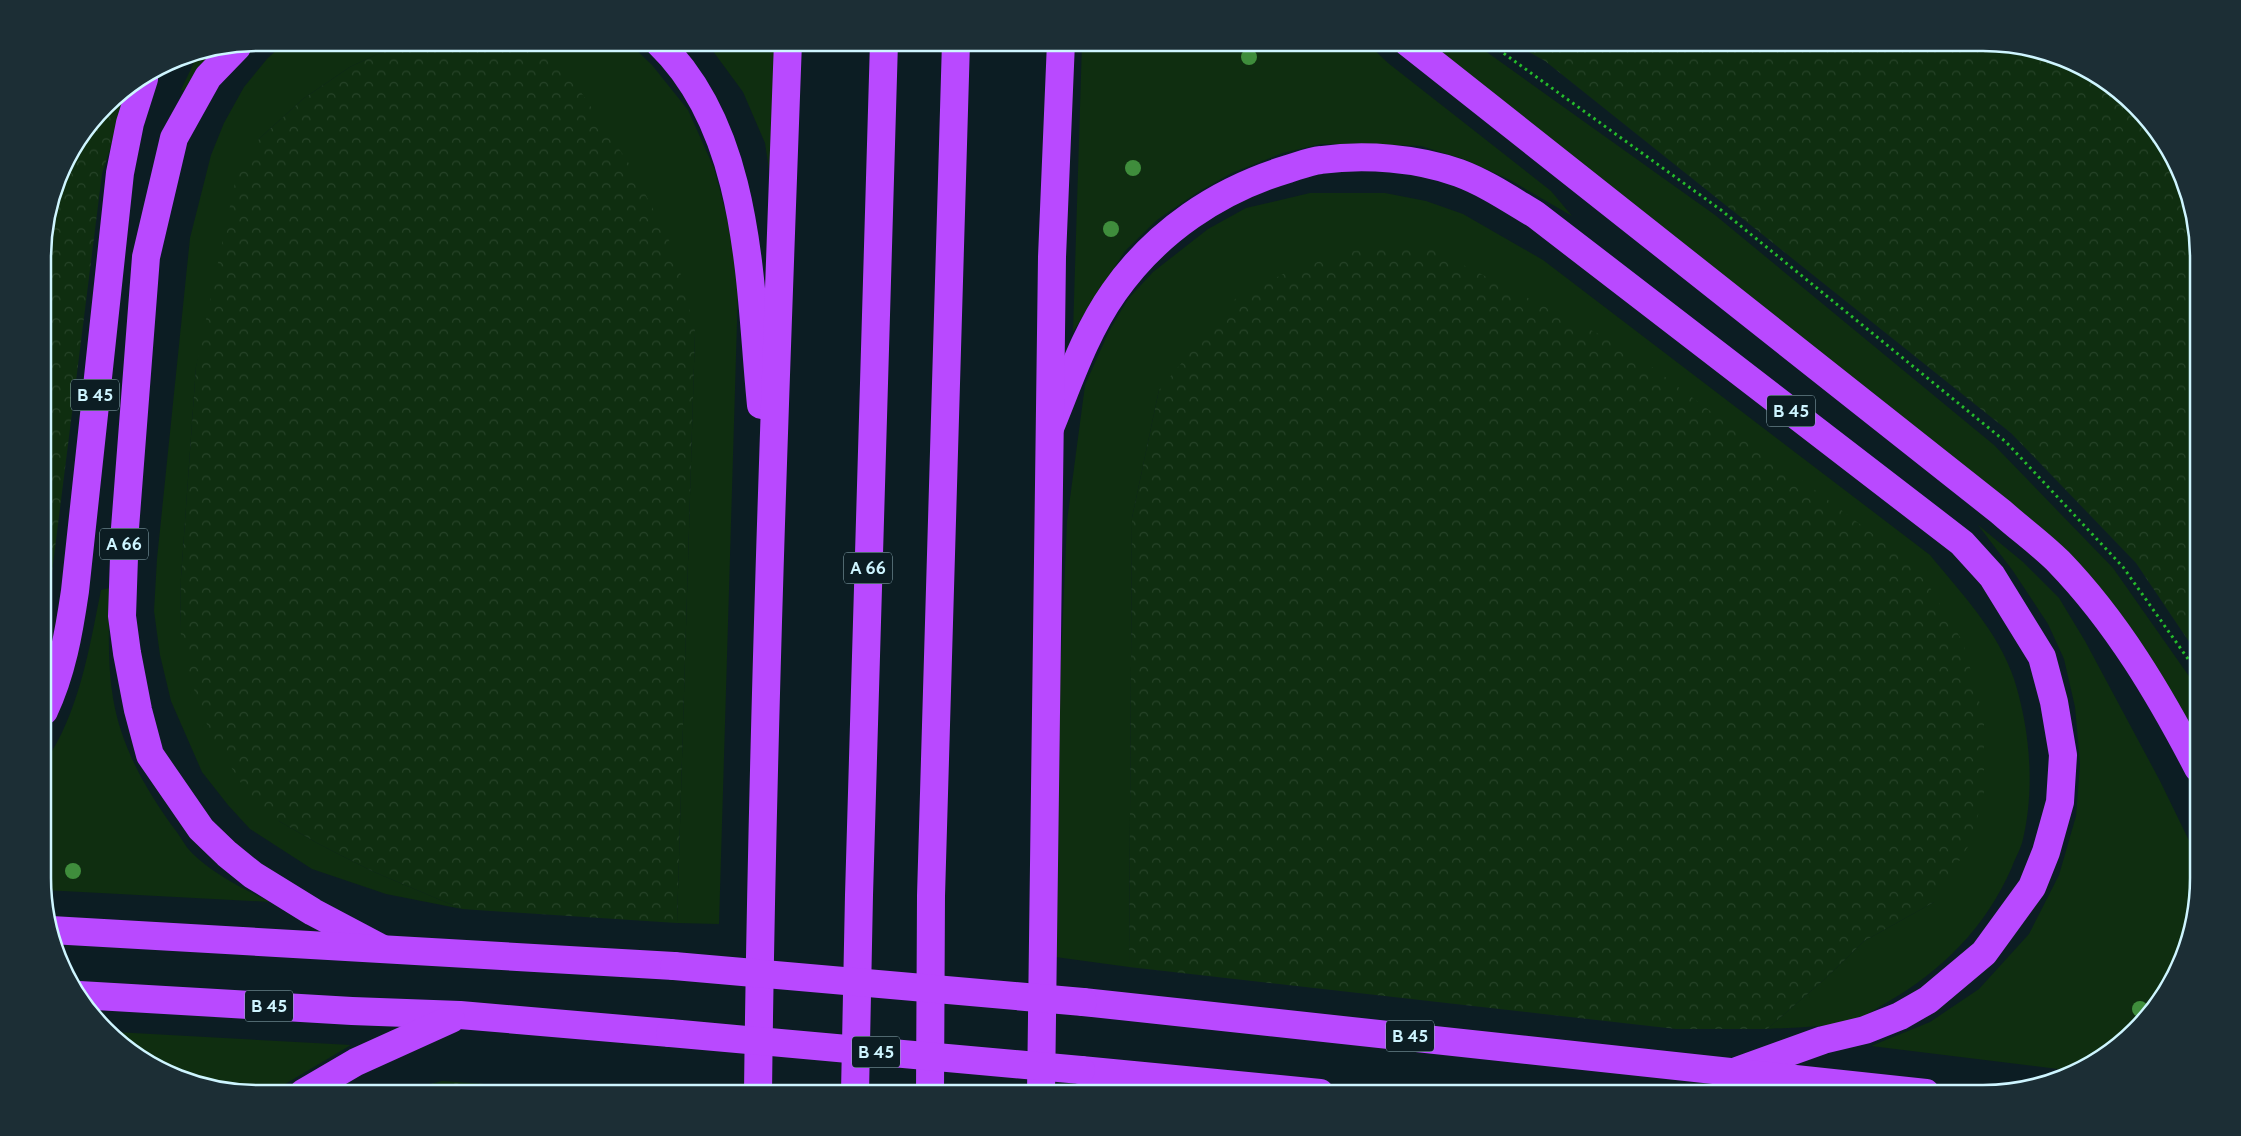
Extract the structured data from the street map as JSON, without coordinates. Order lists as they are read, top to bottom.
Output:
{
  "streets": {
    "highway": ["B 45", "A 66"]
  },
  "crossings": [
    ["B 45", "A 66"]
  ]
}
